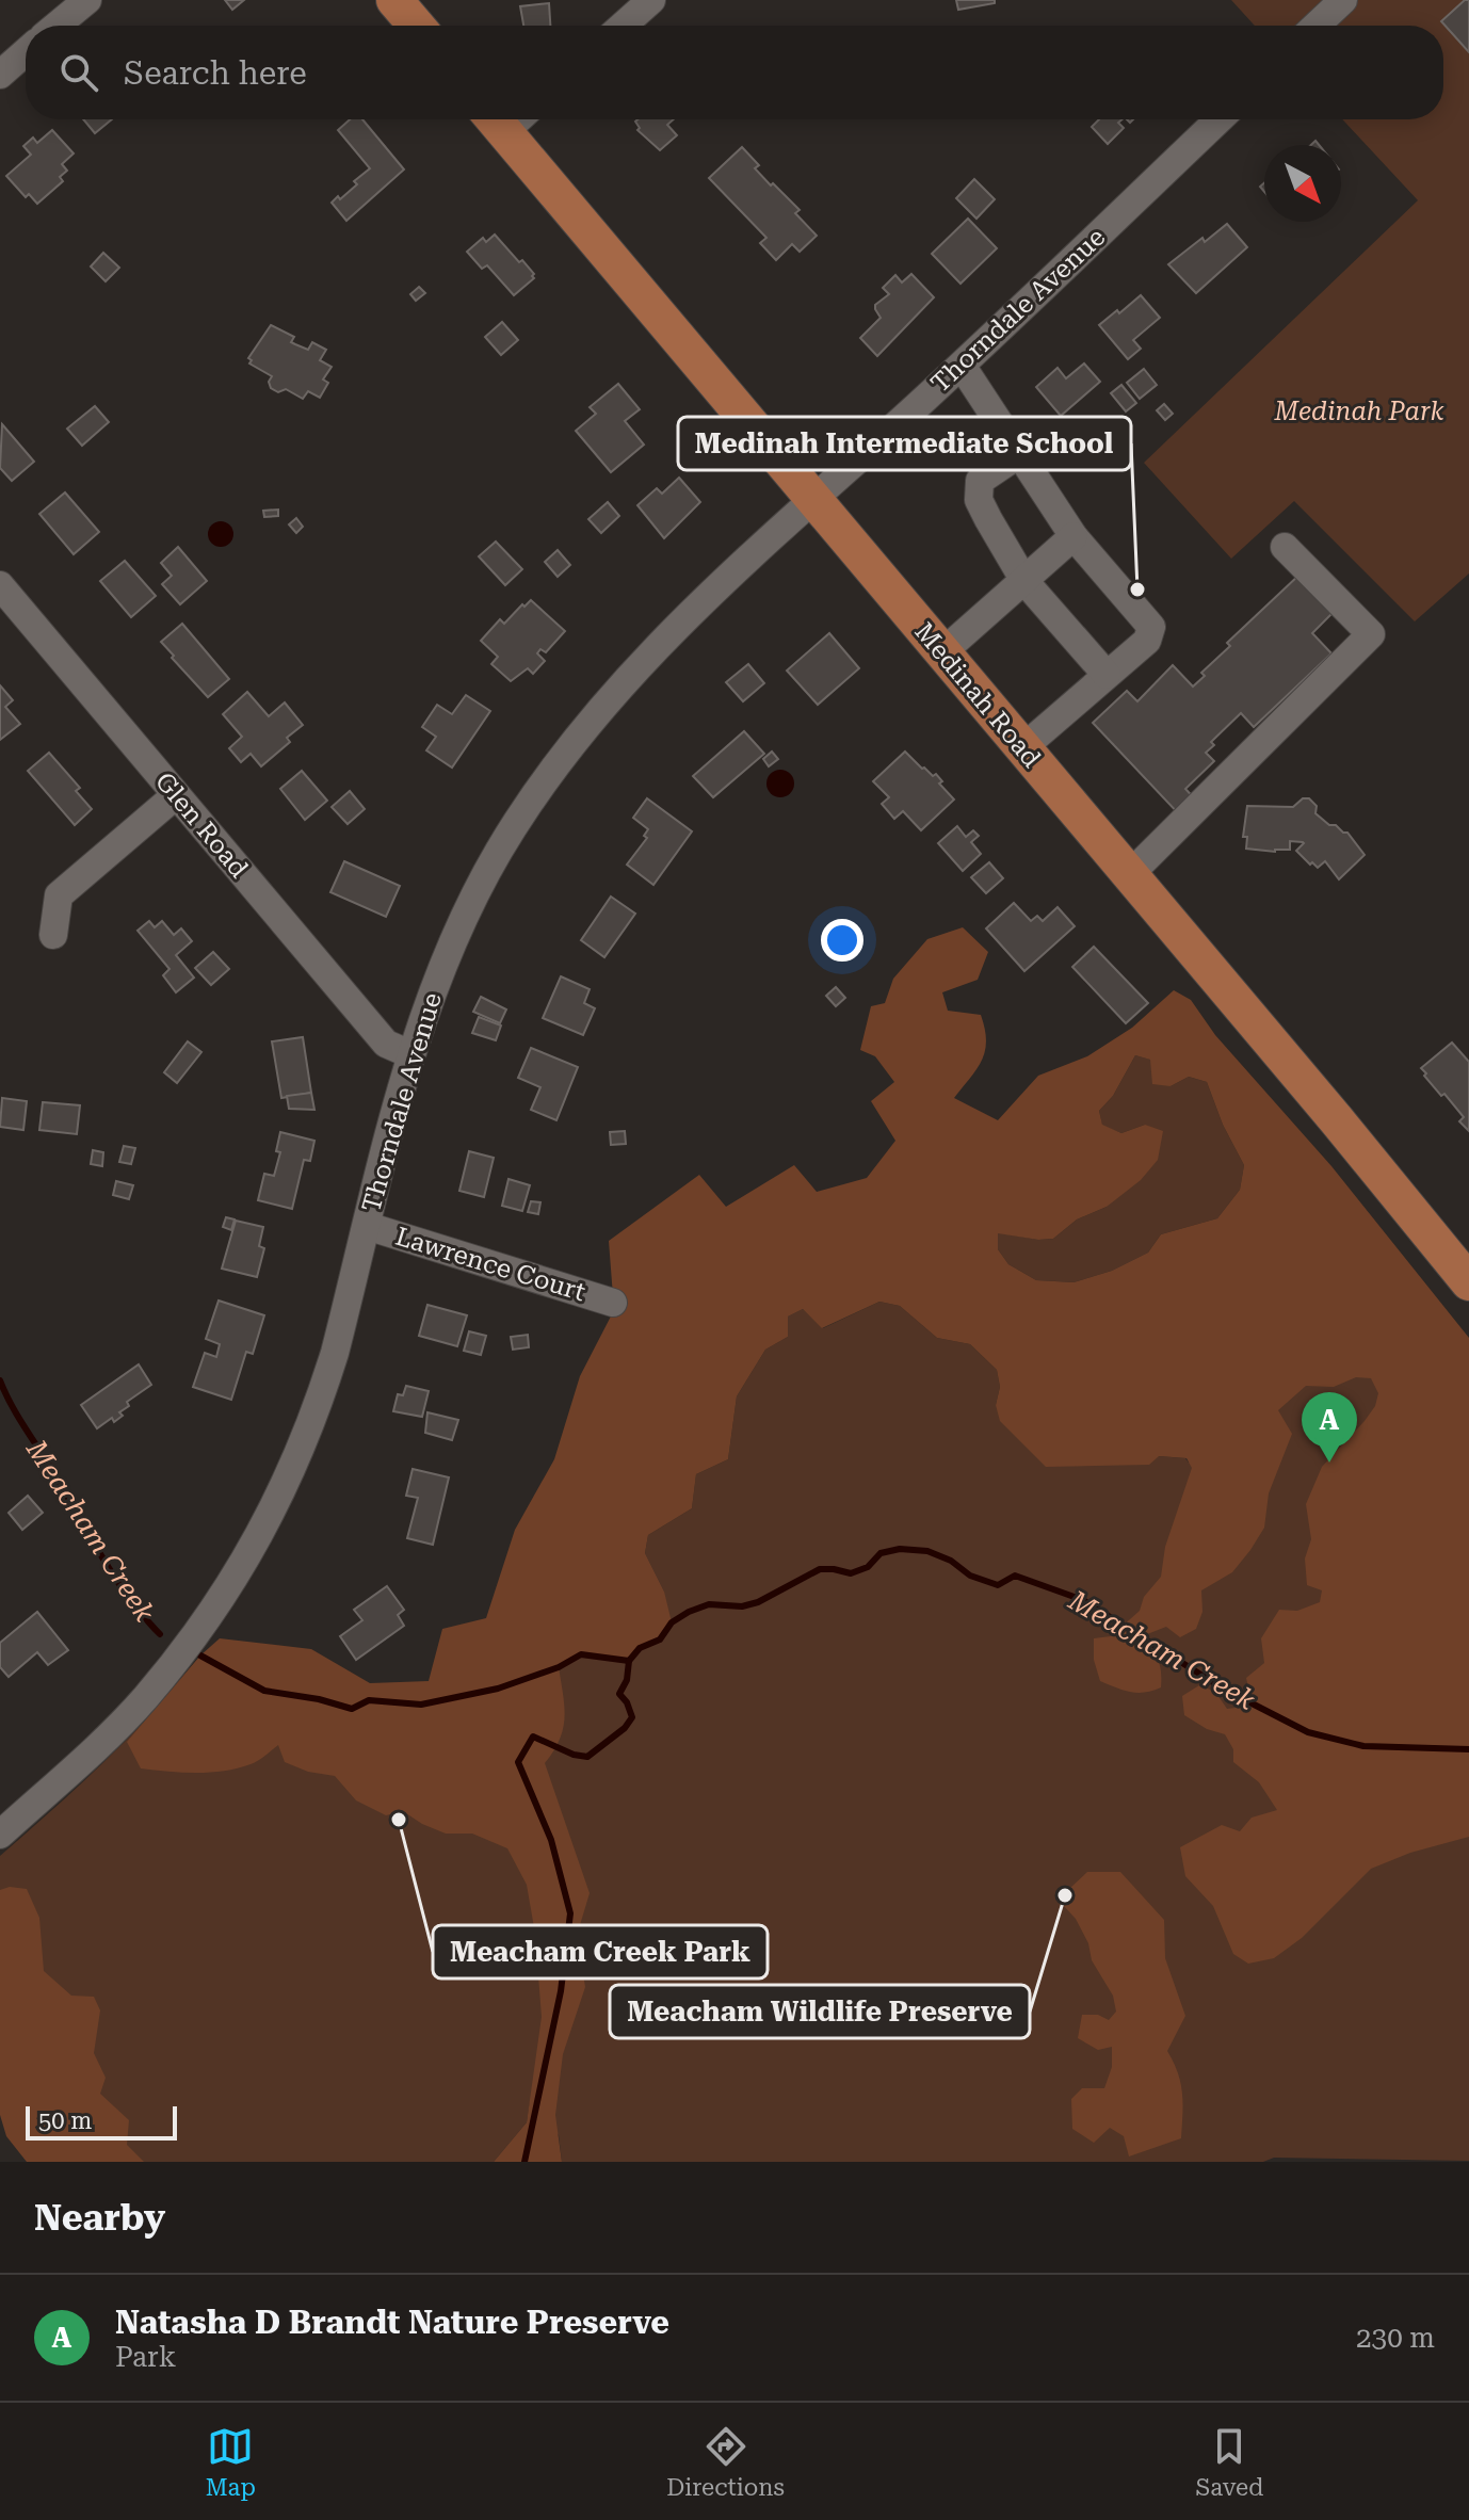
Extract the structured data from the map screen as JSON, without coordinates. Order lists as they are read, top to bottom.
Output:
{
  "streets": {
    "main road": ["Medinah Road"],
    "street": ["Thorndale Avenue", "Glen Road", "Lawrence Court"]
  },
  "crossings": [
    ["Thorndale Avenue", "Medinah Road"],
    ["Thorndale Avenue", "Glen Road"],
    ["Thorndale Avenue", "Lawrence Court"]
  ],
  "water": ["Meacham Creek"],
  "parks": ["Medinah Park"],
  "places": ["Medinah Intermediate School", "Meacham Creek Park", "Meacham Wildlife Preserve"],
  "scale_bar": "50 m",
  "north": "bottom right",
  "page": {
    "search": "Search here",
    "pins": "A",
    "scale": "50 m",
    "heading": "Nearby",
    "list": [
      {
        "mark": "A",
        "name": "Natasha D Brandt Nature Preserve",
        "note": "Park",
        "value": "230 m"
      }
    ],
    "nav": ["Map", "Directions", "Saved"]
  }
}
